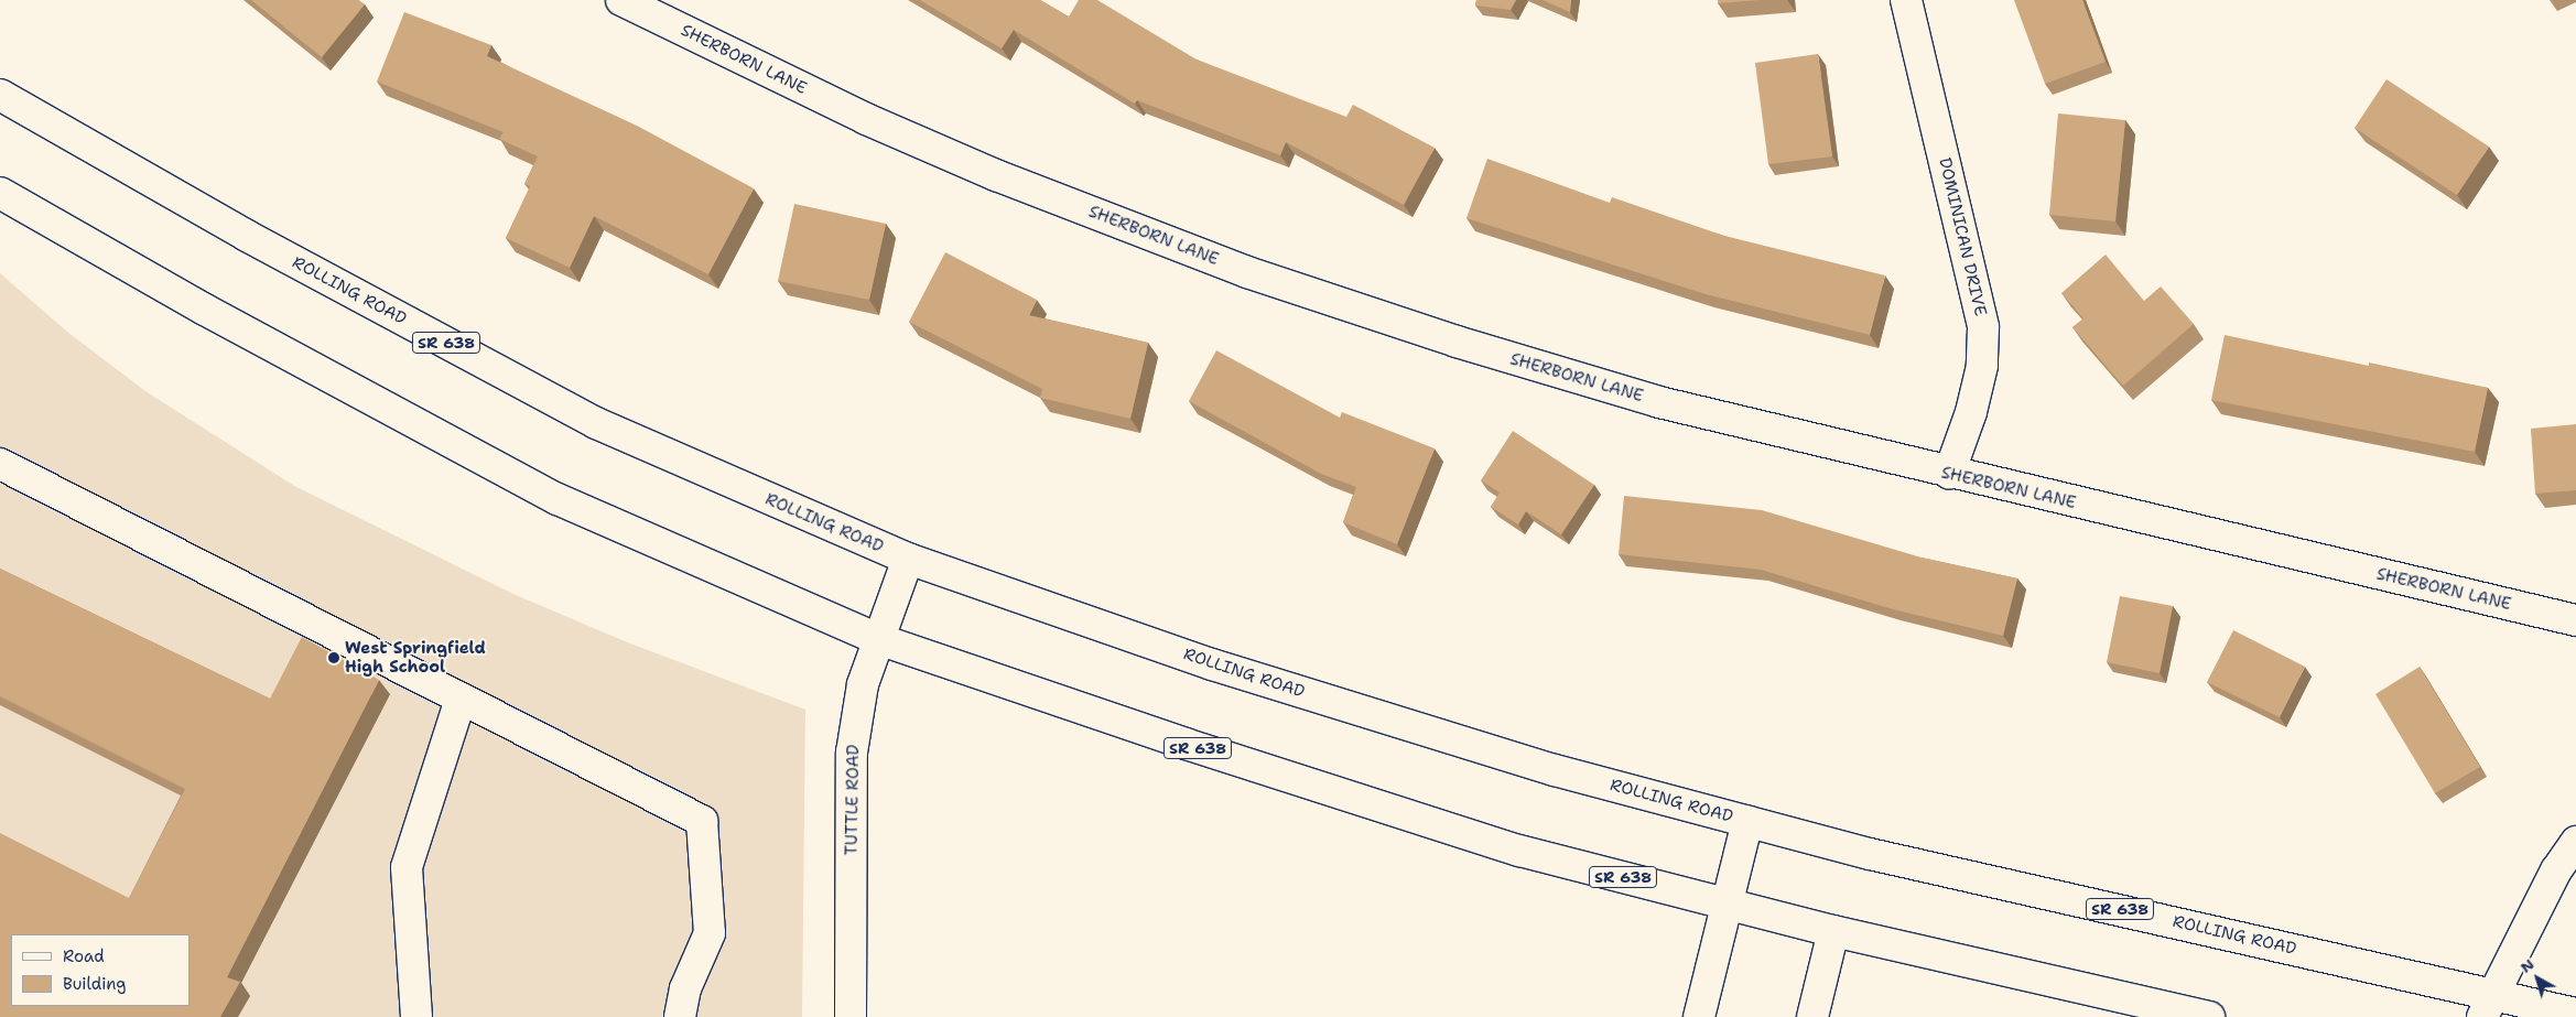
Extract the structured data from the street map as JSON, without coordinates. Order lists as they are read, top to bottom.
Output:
{
  "streets": {
    "main road": [
      "SHERBORN LANE",
      "DOMINICAN DRIVE",
      "ROLLING ROAD",
      "SR 638",
      "TUTTLE ROAD"
    ]
  },
  "crossings": [
    ["SHERBORN LANE", "DOMINICAN DRIVE"],
    ["ROLLING ROAD", "TUTTLE ROAD"],
    ["SR 638", "TUTTLE ROAD"]
  ],
  "places": ["West Springfield High School"],
  "legend": ["Road", "Building"],
  "north": "top left"
}
